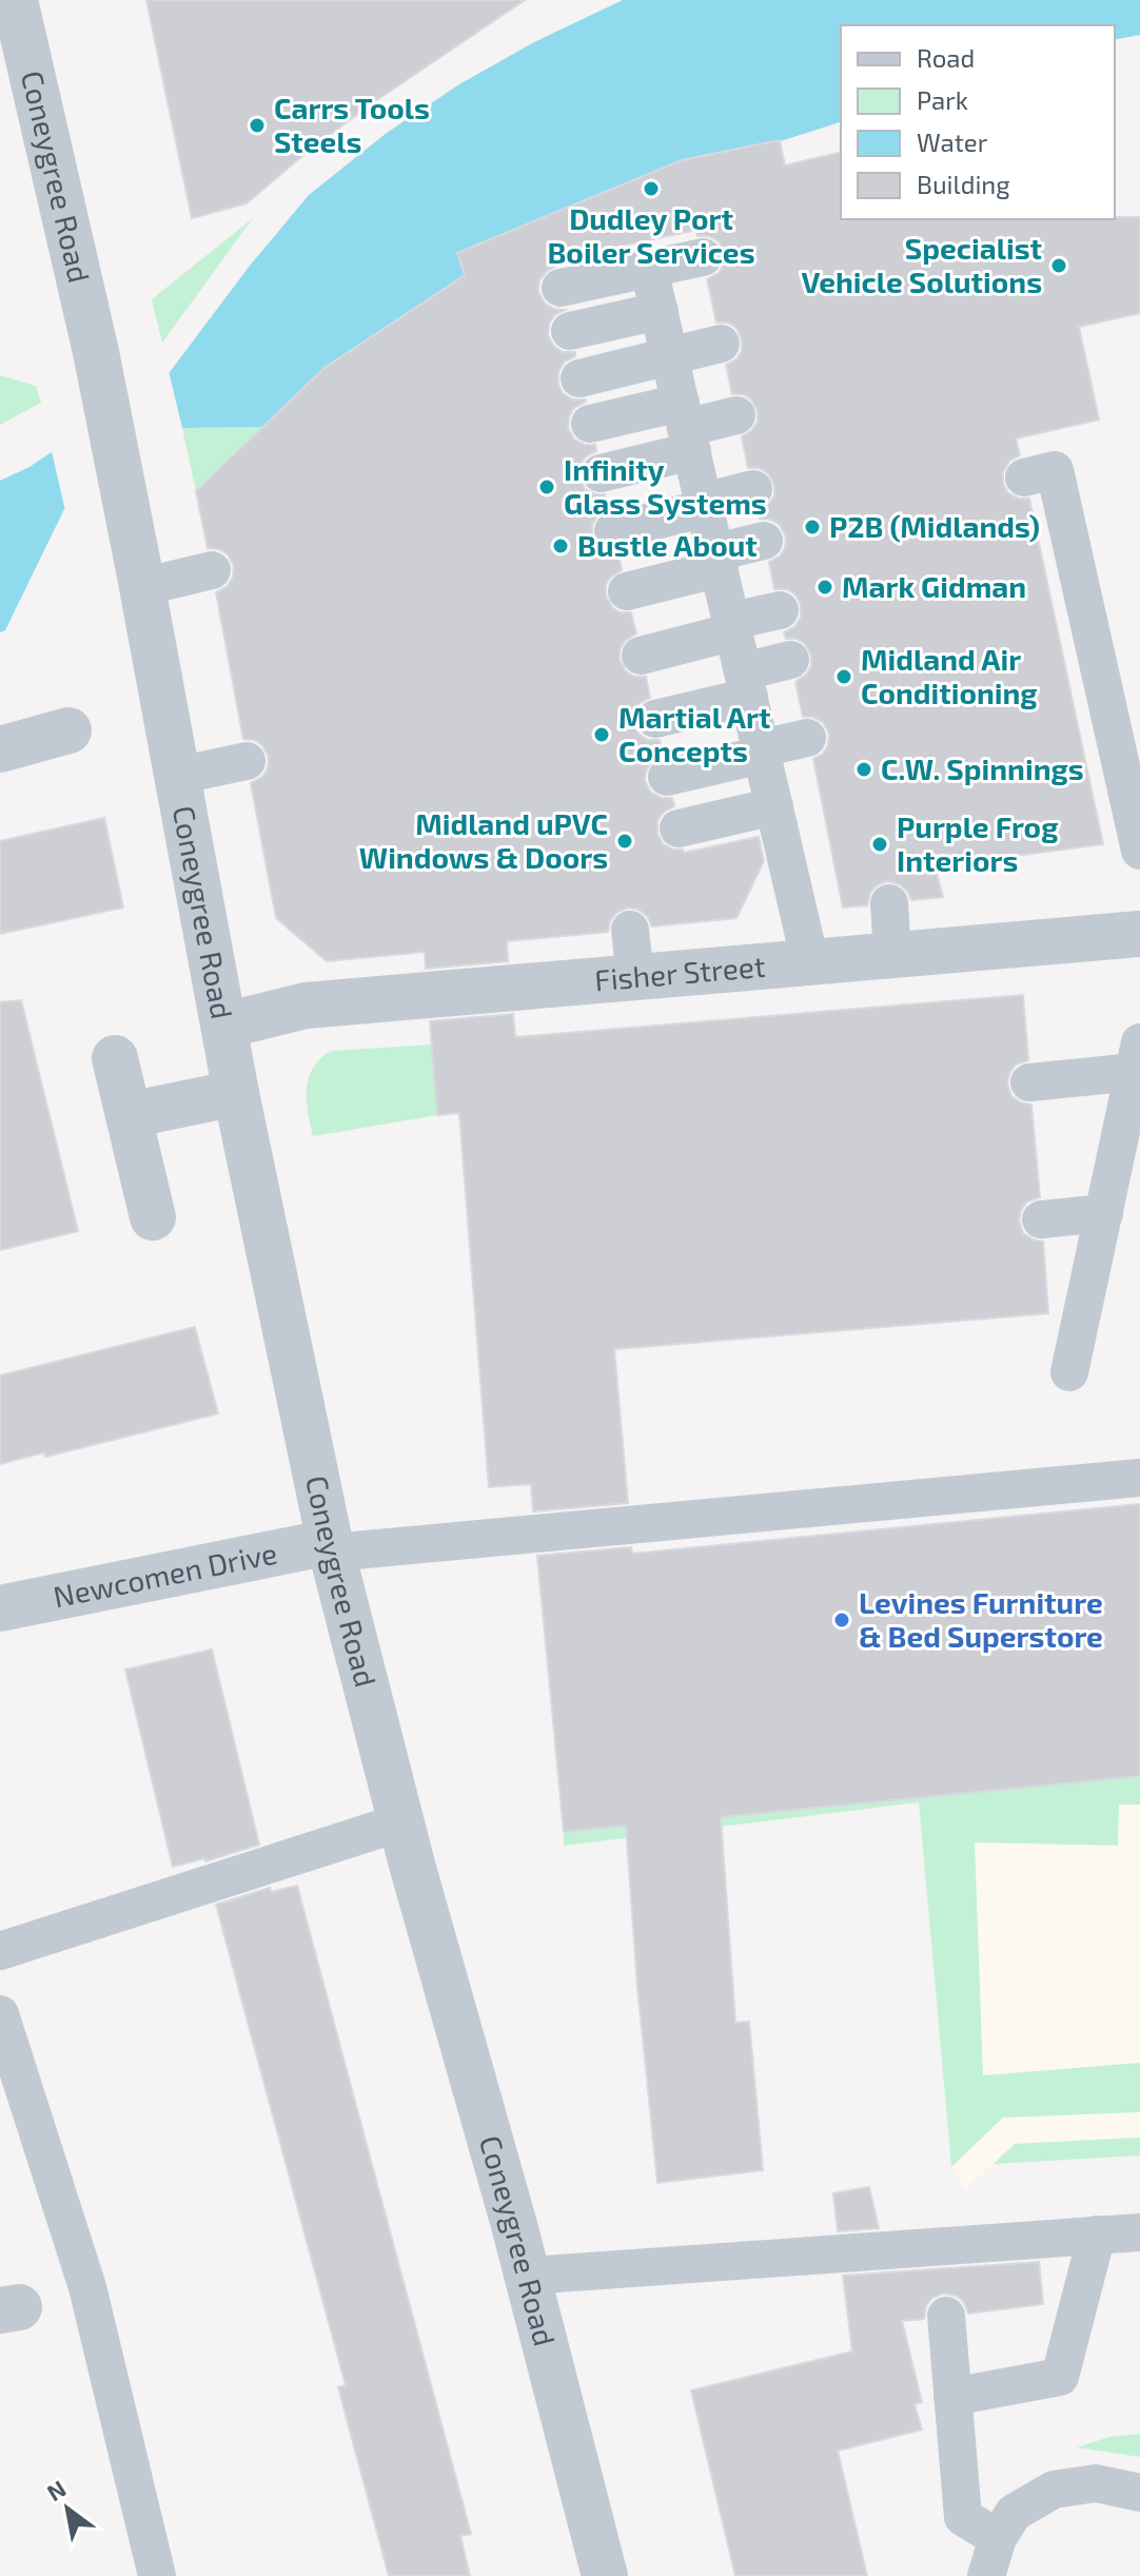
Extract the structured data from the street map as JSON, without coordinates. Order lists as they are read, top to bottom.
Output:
{
  "streets": {
    "street": ["Coneygree Road", "Fisher Street", "Newcomen Drive"]
  },
  "crossings": [
    ["Coneygree Road", "Fisher Street"],
    ["Coneygree Road", "Newcomen Drive"]
  ],
  "places": [
    "Carrs Tools Steels",
    "Dudley Port Boiler Services",
    "Specialist Vehicle Solutions",
    "Infinity Glass Systems",
    "P2B (Midlands)",
    "Bustle About",
    "Mark Gidman",
    "Midland Air Conditioning",
    "Martial Art Concepts",
    "C.W. Spinnings",
    "Midland uPVC Windows & Doors",
    "Purple Frog Interiors",
    "Levines Furniture & Bed Superstore"
  ],
  "legend": [
    "Road",
    "Park",
    "Water",
    "Building"
  ],
  "north": "top left"
}
